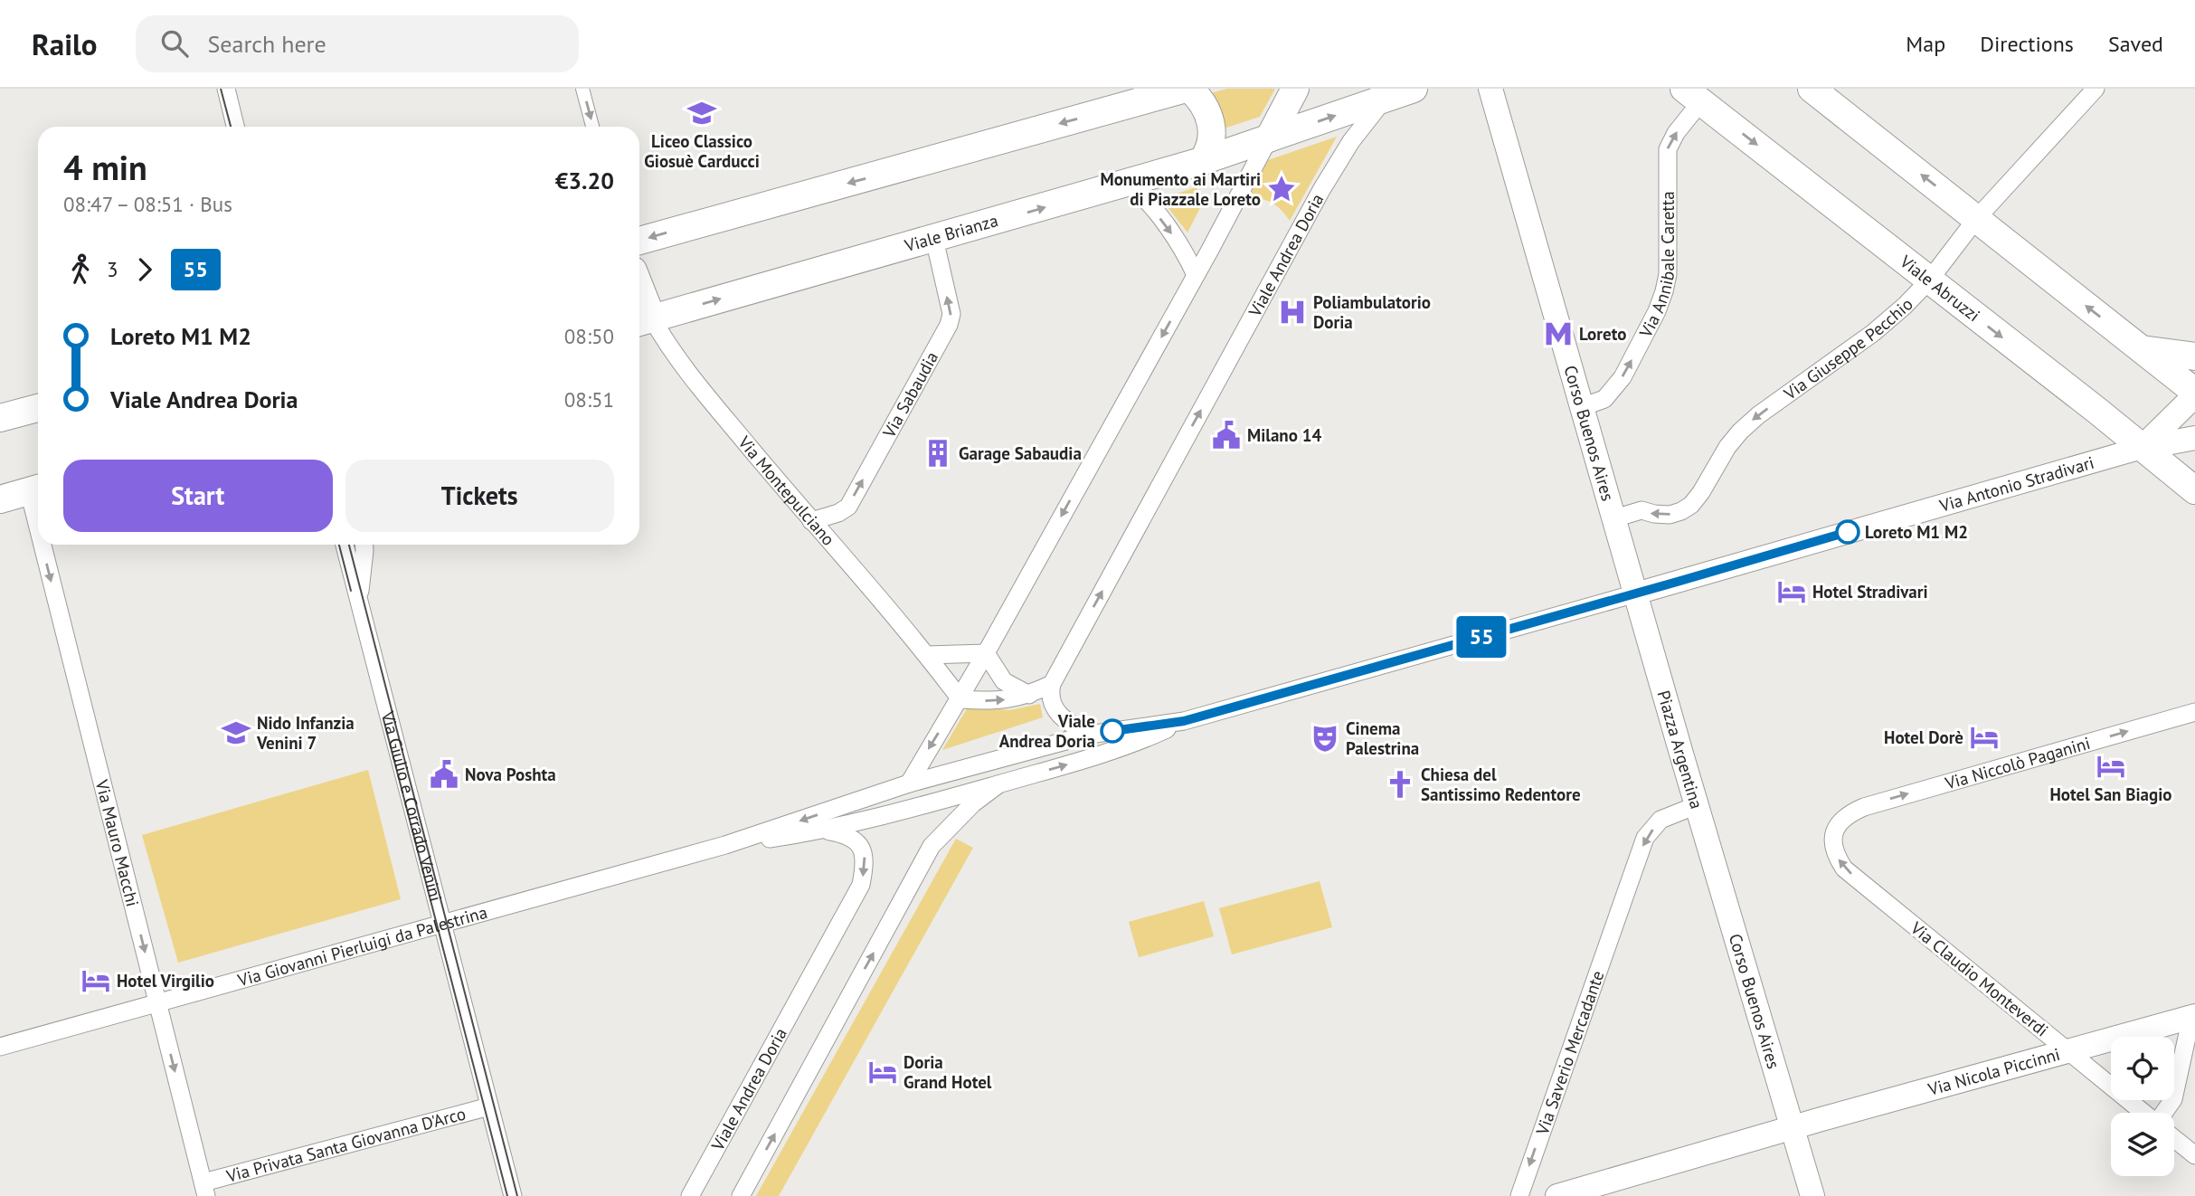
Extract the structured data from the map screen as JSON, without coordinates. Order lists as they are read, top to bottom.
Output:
{
  "streets": {
    "main road": [
      "Viale Brianza",
      "Viale Abruzzi",
      "Corso Buenos Aires",
      "Piazza Argentina",
      "Via Nicola Piccinni"
    ],
    "street": [
      "Viale Andrea Doria",
      "Via Annibale Caretta",
      "Via Giuseppe Pecchio",
      "Via Sabaudia",
      "Via Antonio Stradivari",
      "Via Montepulciano",
      "Via Niccolò Paganini",
      "Via Giulio e Corrado Venini",
      "Via Mauro Macchi",
      "Via Giovanni Pierluigi da Palestrina",
      "Via Claudio Monteverdi",
      "Via Saverio Mercadante",
      "Via Privata Santa Giovanna D'Arco"
    ]
  },
  "crossings": [
    ["Viale Brianza", "Viale Andrea Doria"],
    ["Viale Brianza", "Via Sabaudia"],
    ["Viale Brianza", "Via Montepulciano"],
    ["Viale Andrea Doria", "Via Giovanni Pierluigi da Palestrina"],
    ["Via Annibale Caretta", "Viale Abruzzi"],
    ["Via Annibale Caretta", "Corso Buenos Aires"],
    ["Viale Abruzzi", "Via Giuseppe Pecchio"],
    ["Viale Abruzzi", "Via Antonio Stradivari"],
    ["Via Giuseppe Pecchio", "Corso Buenos Aires"],
    ["Via Sabaudia", "Via Montepulciano"],
    ["Corso Buenos Aires", "Via Antonio Stradivari"],
    ["Corso Buenos Aires", "Piazza Argentina"],
    ["Corso Buenos Aires", "Via Giovanni Pierluigi da Palestrina"],
    ["Corso Buenos Aires", "Via Nicola Piccinni"],
    ["Via Antonio Stradivari", "Piazza Argentina"],
    ["Via Antonio Stradivari", "Via Giovanni Pierluigi da Palestrina"],
    ["Piazza Argentina", "Via Giovanni Pierluigi da Palestrina"],
    ["Piazza Argentina", "Via Saverio Mercadante"],
    ["Via Niccolò Paganini", "Via Claudio Monteverdi"],
    ["Via Giulio e Corrado Venini", "Via Giovanni Pierluigi da Palestrina"],
    ["Via Giulio e Corrado Venini", "Via Privata Santa Giovanna D'Arco"],
    ["Via Mauro Macchi", "Via Giovanni Pierluigi da Palestrina"],
    ["Via Mauro Macchi", "Via Privata Santa Giovanna D'Arco"],
    ["Via Claudio Monteverdi", "Via Nicola Piccinni"]
  ],
  "one_way": [
    "Via Annibale Caretta",
    "Via Giuseppe Pecchio",
    "Via Sabaudia",
    "Piazza Argentina",
    "Via Niccolò Paganini",
    "Via Mauro Macchi",
    "Via Claudio Monteverdi",
    "Via Saverio Mercadante"
  ],
  "places": {
    "school or university": ["Liceo Classico Giosuè Carducci", "Nido Infanzia Venini 7"],
    "place": ["Monumento ai Martiri di Piazzale Loreto"],
    "hospital": ["Poliambulatorio Doria"],
    "metro station": ["Loreto"],
    "public building": ["Milano 14", "Nova Poshta"],
    "building": ["Garage Sabaudia"],
    "other": ["Loreto M1 M2", "Viale Andrea Doria"],
    "hotel": [
      "Hotel Stradivari",
      "Hotel Dorè",
      "Hotel San Biagio",
      "Hotel Virgilio",
      "Doria Grand Hotel"
    ],
    "theatre": ["Cinema Palestrina"],
    "church": ["Chiesa del Santissimo Redentore"]
  },
  "lines": ["bus line 55"],
  "page": {
    "header": "Railo",
    "search": "Search here",
    "nav": ["Map", "Directions", "Saved"],
    "on_map": "55",
    "heading": ["4 min", "08:47 – 08:51 · Bus", "€3.20"],
    "legs": ["3", "55"],
    "list": [
      {
        "name": "Loreto M1 M2",
        "value": "08:50"
      },
      {
        "name": "Viale Andrea Doria",
        "value": "08:51"
      }
    ],
    "buttons": ["Start", "Tickets"]
  }
}
